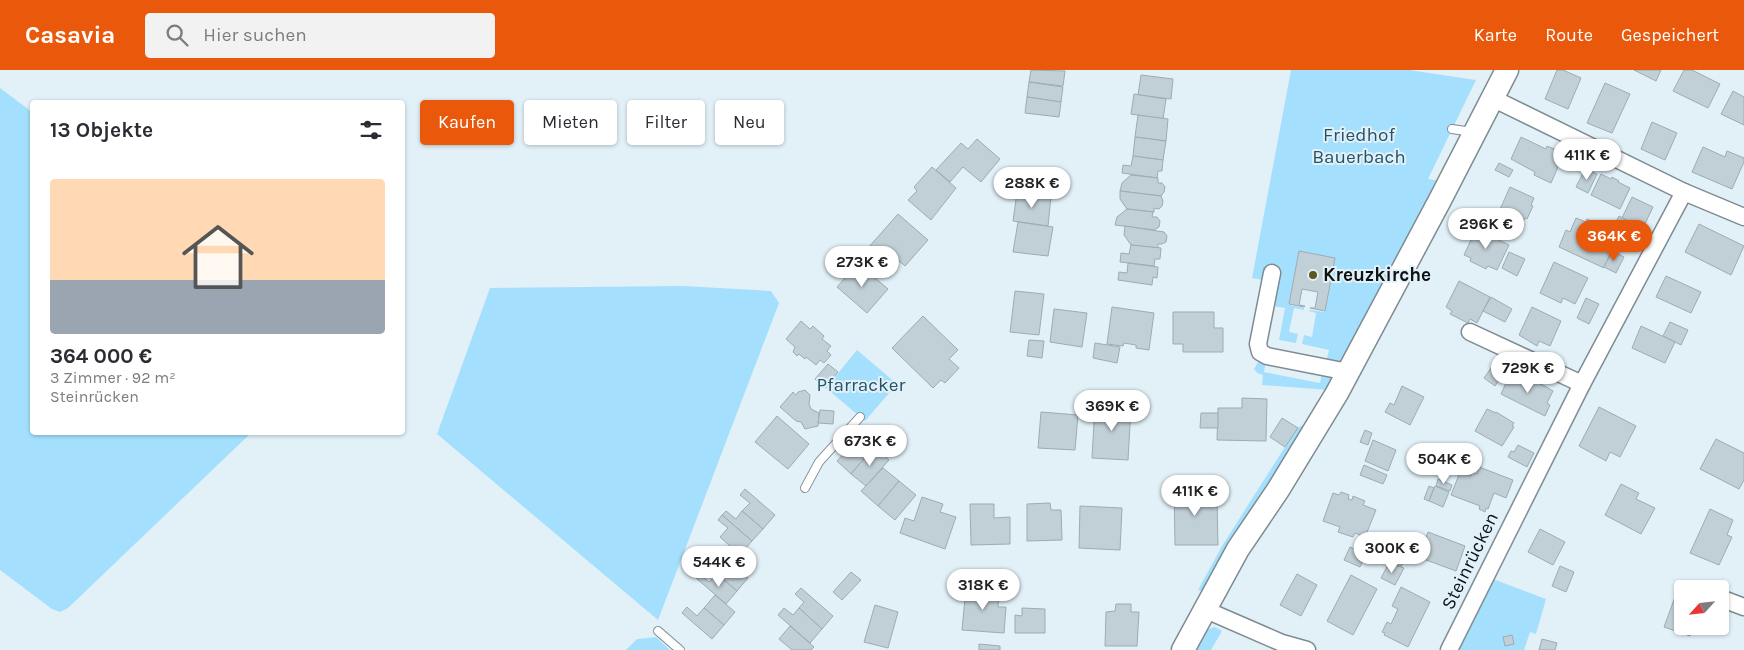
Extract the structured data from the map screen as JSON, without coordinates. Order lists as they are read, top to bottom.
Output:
{
  "streets": {
    "street": ["Steinrücken"]
  },
  "parks": ["Friedhof Bauerbach", "Pfarracker"],
  "places": ["Kreuzkirche"],
  "north": "bottom left",
  "page": {
    "header": "Casavia",
    "search": "Hier suchen",
    "nav": ["Karte", "Route", "Gespeichert"],
    "chip": [
      "Kaufen",
      "Mieten",
      "Filter",
      "Neu"
    ],
    "heading": "13 Objekte",
    "price": [
      "411K €",
      "288K €",
      "296K €",
      "364K €",
      "273K €",
      "729K €",
      "369K €",
      "673K €",
      "504K €",
      "411K €",
      "300K €",
      "544K €",
      "318K €"
    ],
    "list": [
      {
        "name": "364 000 €",
        "note": "3 Zimmer · 92 m² · Steinrücken"
      }
    ]
  }
}
